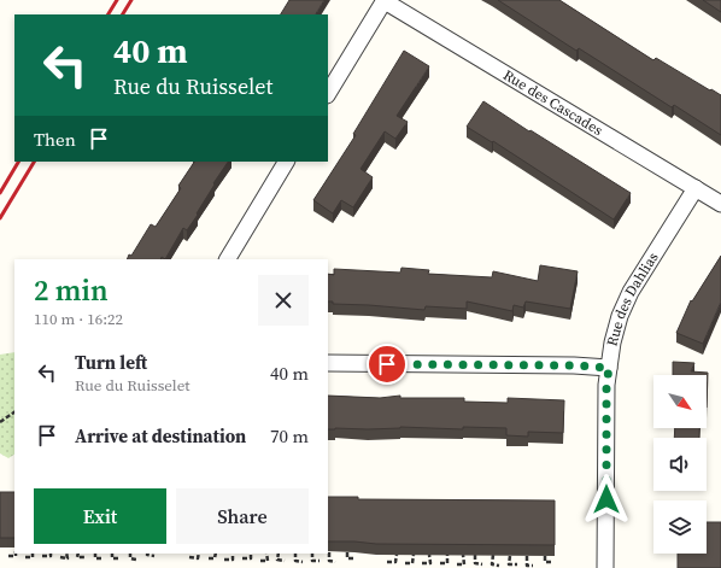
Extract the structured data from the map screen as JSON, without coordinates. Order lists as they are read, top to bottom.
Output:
{
  "streets": {
    "street": ["Rue des Cascades", "Rue des Dahlias"]
  },
  "crossings": [
    ["Rue des Cascades", "Rue des Dahlias"]
  ],
  "north": "bottom right",
  "page": {
    "turn": ["40 m", "Rue du Ruisselet"],
    "then": "Then",
    "heading": ["2 min", "110 m · 16:22"],
    "list": [
      {
        "name": "Turn left",
        "note": "Rue du Ruisselet",
        "value": "40 m"
      },
      {
        "name": "Arrive at destination",
        "value": "70 m"
      }
    ],
    "buttons": ["Exit", "Share"]
  }
}
